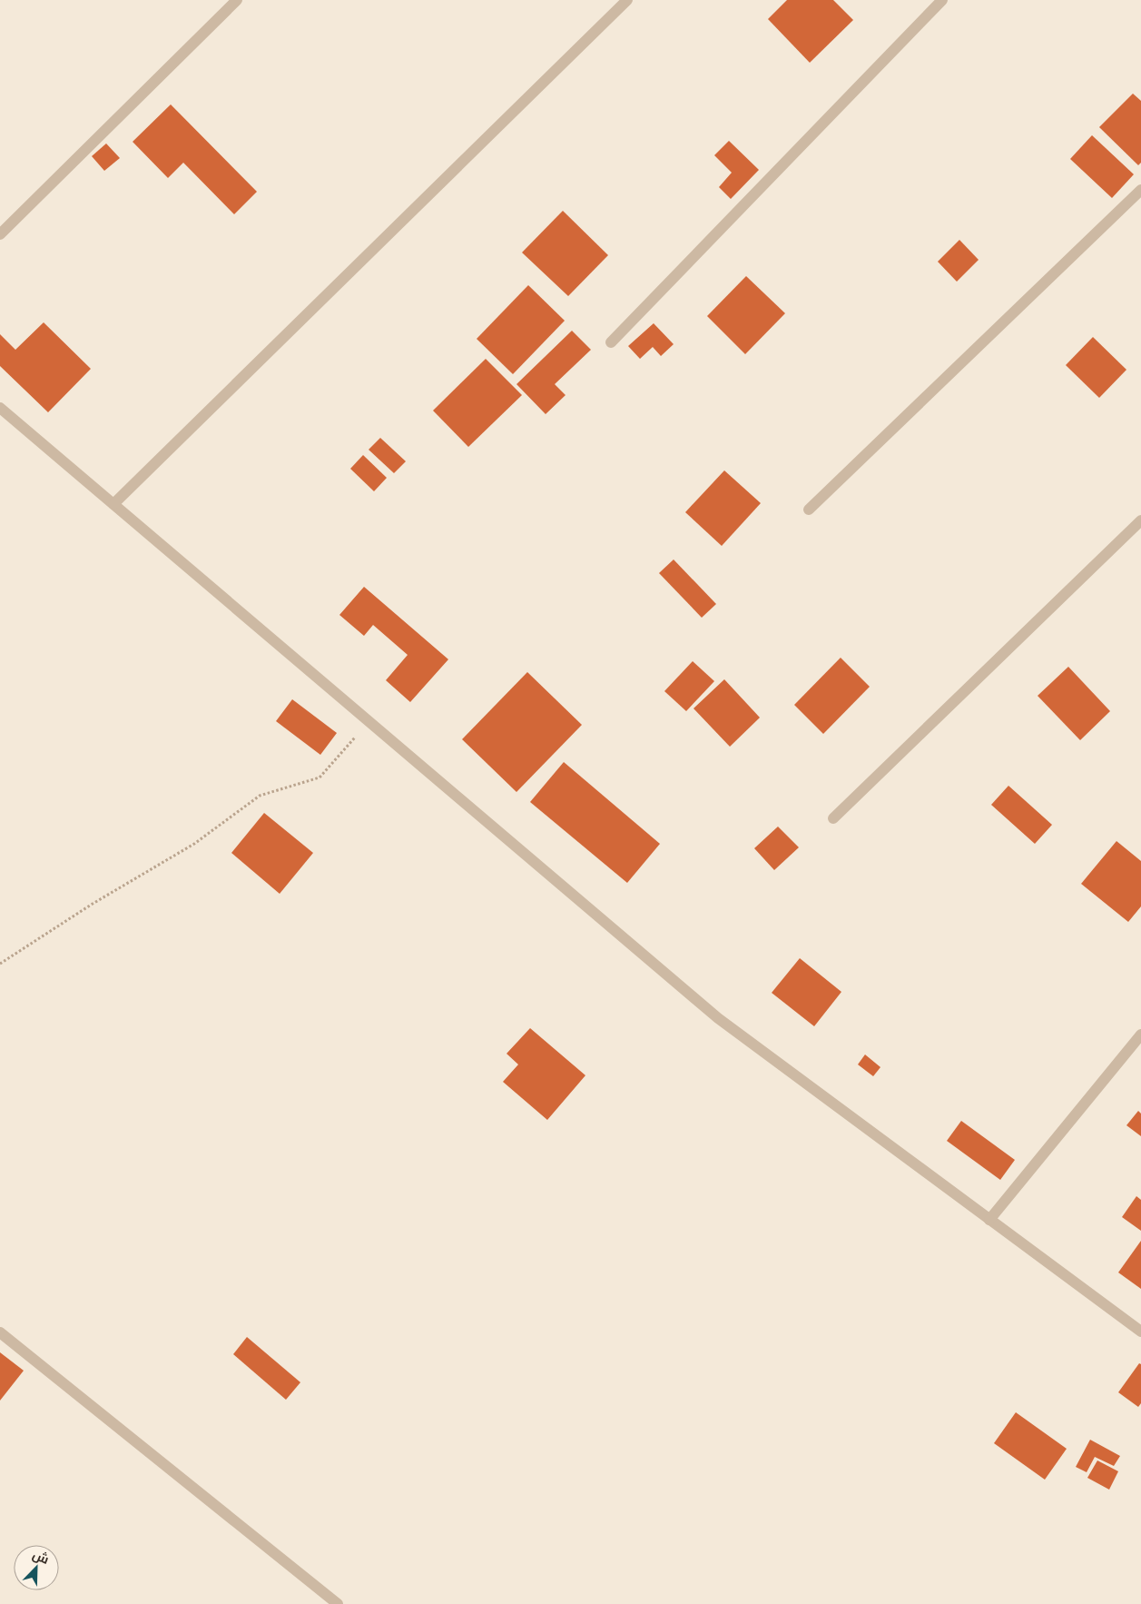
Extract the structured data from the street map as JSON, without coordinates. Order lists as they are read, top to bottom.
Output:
{
  "north": "top right"
}
